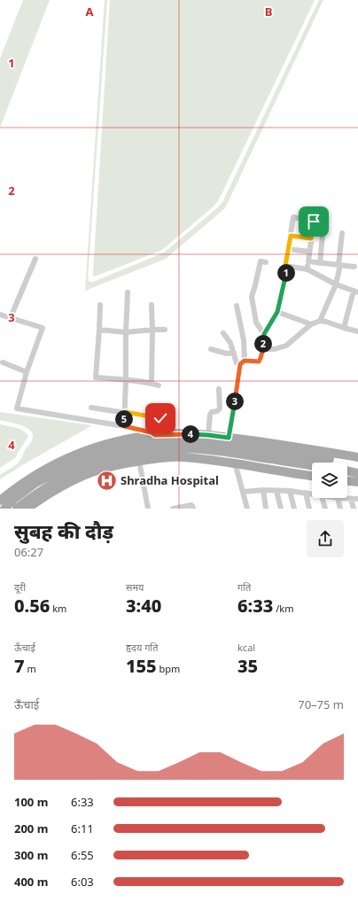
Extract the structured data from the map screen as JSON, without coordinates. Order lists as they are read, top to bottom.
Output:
{
  "places": {
    "hospital": ["Shradha Hospital"]
  },
  "page": {
    "pins": [
      "1",
      "2",
      "3",
      "5",
      "4"
    ],
    "heading": ["सुबह की दौड़", "06:27"],
    "stats": [
      ["दूरी", "0.56 km"],
      ["समय", "3:40"],
      ["गति", "6:33 /km"],
      ["ऊँचाई", "7 m"],
      ["हृदय गति", "155 bpm"],
      ["kcal", "35"]
    ],
    "chart": ["ऊँचाई", "70–75 m"],
    "list": [
      {
        "name": "100 m",
        "note": "6:33"
      },
      {
        "name": "200 m",
        "note": "6:11"
      },
      {
        "name": "300 m",
        "note": "6:55"
      },
      {
        "name": "400 m",
        "note": "6:03"
      }
    ]
  },
  "grid": {
    "columns": ["A", "B"],
    "rows": [
      "1",
      "2",
      "3",
      "4"
    ]
  }
}
